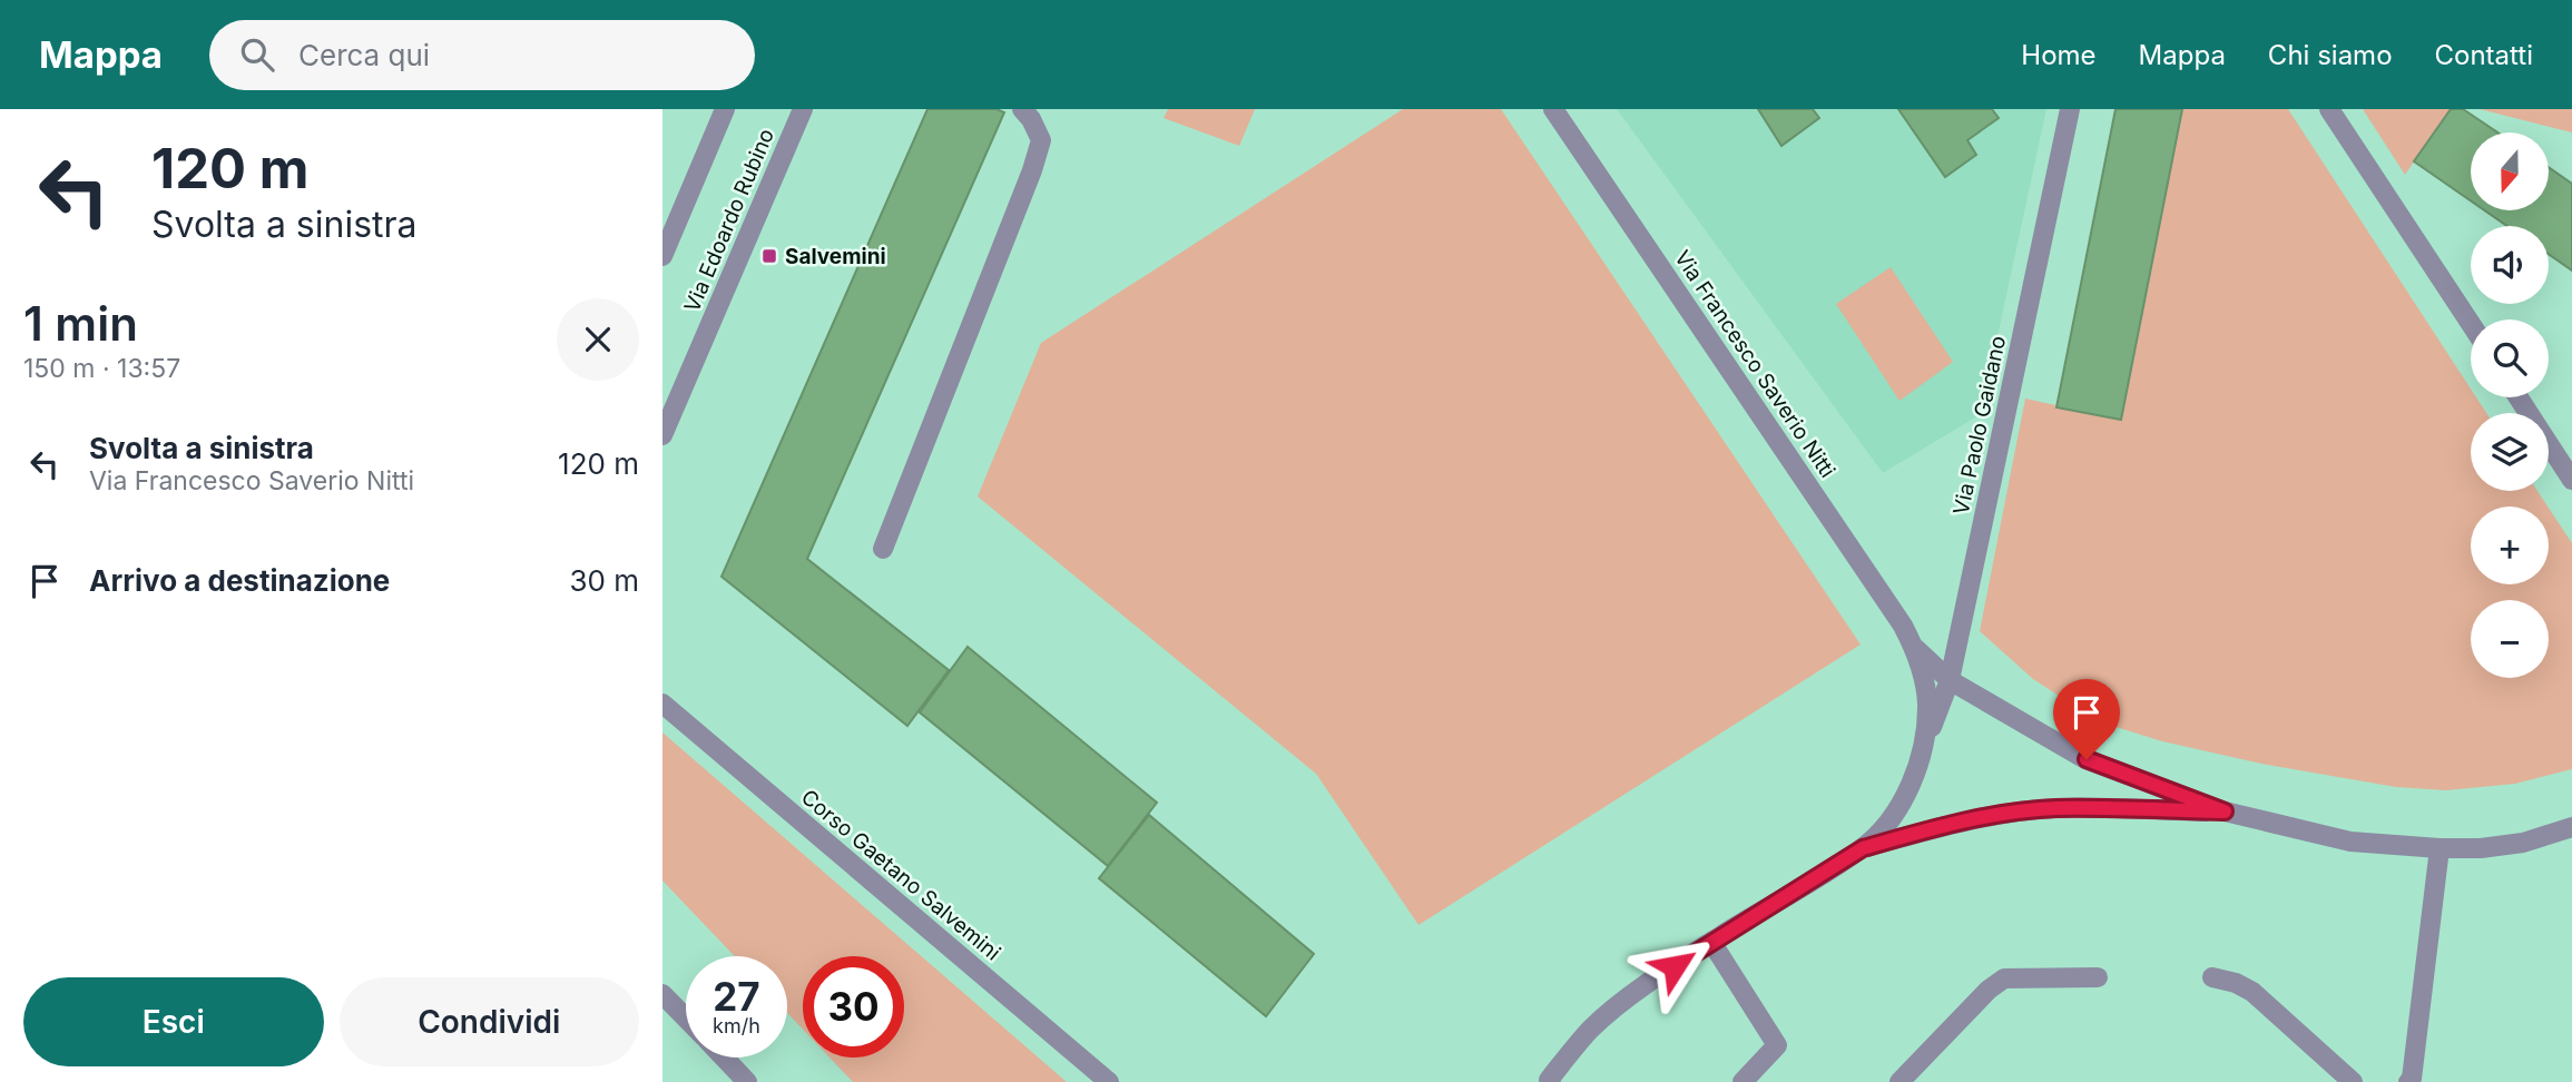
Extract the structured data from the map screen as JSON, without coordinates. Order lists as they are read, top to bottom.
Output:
{
  "streets": {
    "street": [
      "Via Edoardo Rubino",
      "Via Francesco Saverio Nitti",
      "Via Paolo Gaidano",
      "Corso Gaetano Salvemini"
    ]
  },
  "crossings": [
    ["Via Francesco Saverio Nitti", "Via Paolo Gaidano"]
  ],
  "places": {
    "transit": ["Salvemini"]
  },
  "north": "bottom",
  "page": {
    "header": "Mappa",
    "search": "Cerca qui",
    "nav": [
      "Home",
      "Mappa",
      "Chi siamo",
      "Contatti"
    ],
    "turn": ["120 m", "Svolta a sinistra"],
    "map_buttons": ["+", "−"],
    "heading": ["1 min", "150 m · 13:57"],
    "list": [
      {
        "name": "Svolta a sinistra",
        "note": "Via Francesco Saverio Nitti",
        "value": "120 m"
      },
      {
        "name": "Arrivo a destinazione",
        "value": "30 m"
      }
    ],
    "speed": "27 km/h",
    "limit": "30",
    "buttons": ["Esci", "Condividi"]
  }
}
